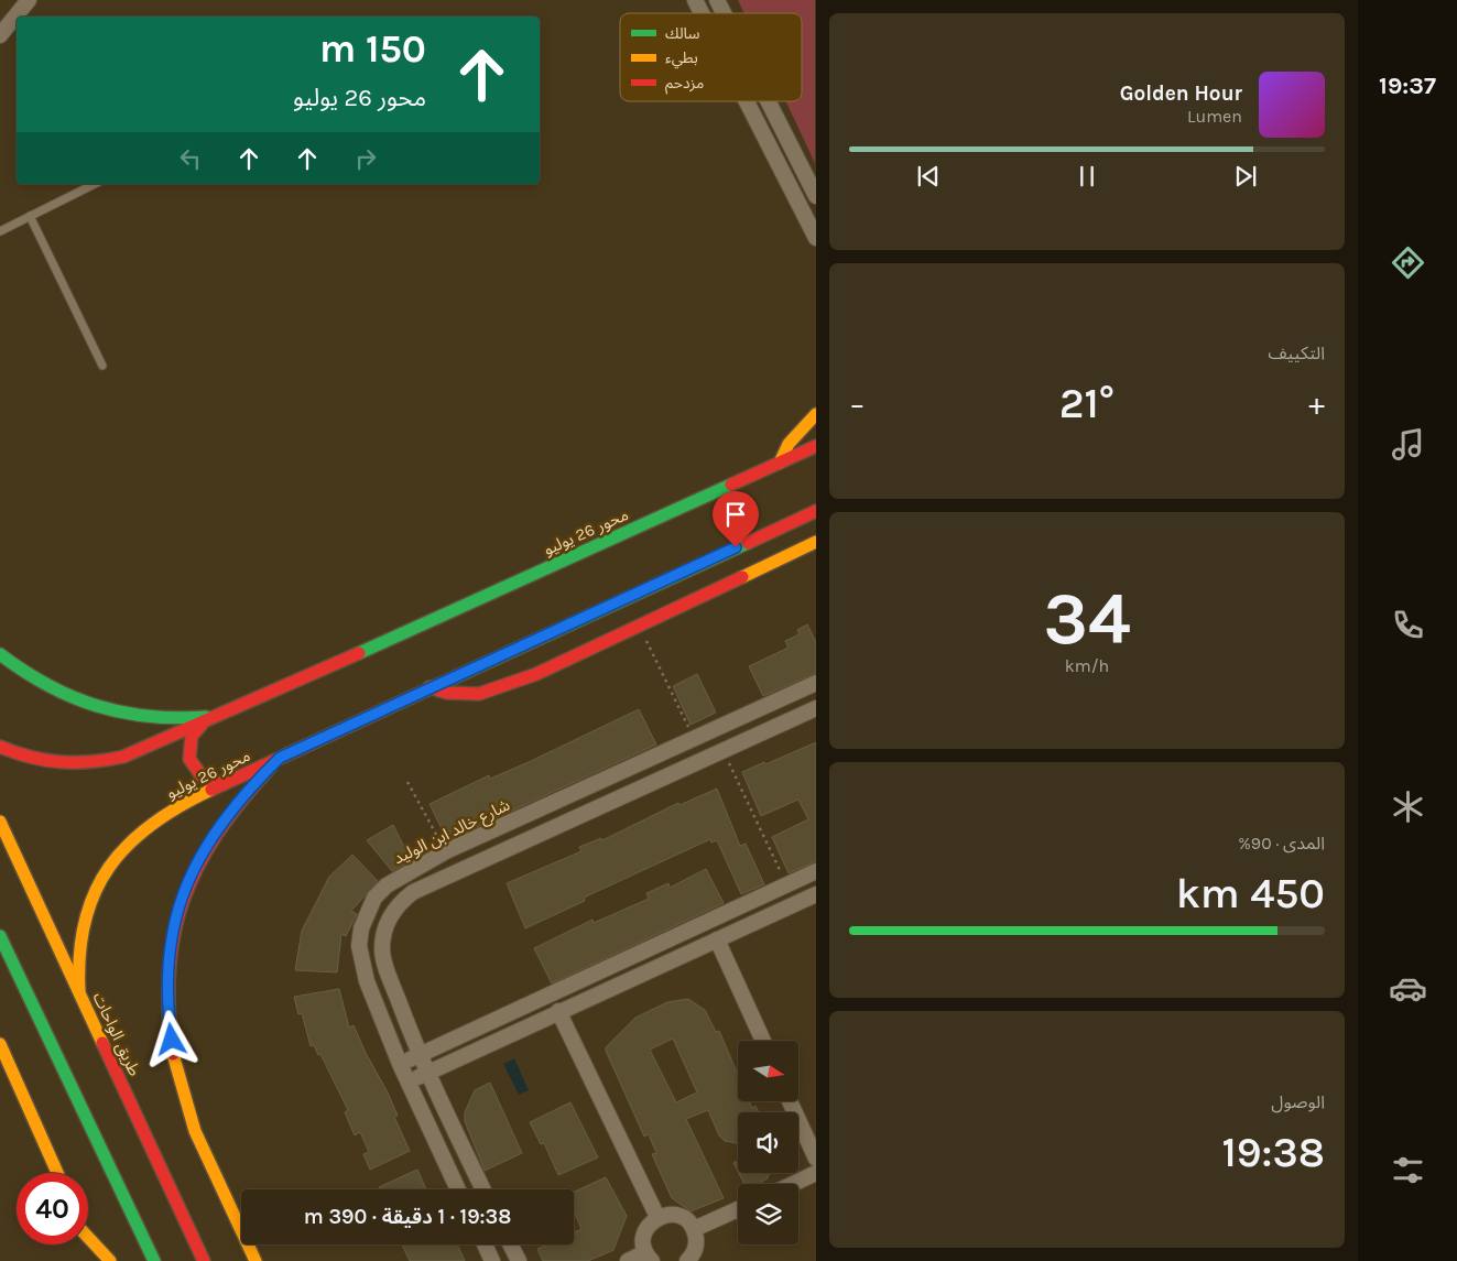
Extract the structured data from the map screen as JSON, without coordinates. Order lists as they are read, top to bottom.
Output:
{
  "streets": {
    "main road": ["محور 26 يوليو", "طريق الواحات"],
    "street": ["شارع خالد ابن الوليد"]
  },
  "crossings": [
    ["محور 26 يوليو", "طريق الواحات"]
  ],
  "legend": ["سالك", "بطيء", "مزدحم"],
  "north": "right",
  "page": {
    "tabs": "19:37",
    "turn": ["150 m", "محور 26 يوليو"],
    "song": ["Golden Hour", "Lumen"],
    "tile": [
      "التكييف",
      ["34", "km/h"],
      ["المدى · 90%", "450 km"],
      ["الوصول", "19:38"]
    ],
    "heat": ["−", "21°", "+"],
    "limit": "40",
    "trip": "19:38 · 1 دقيقة · 390 m"
  }
}
